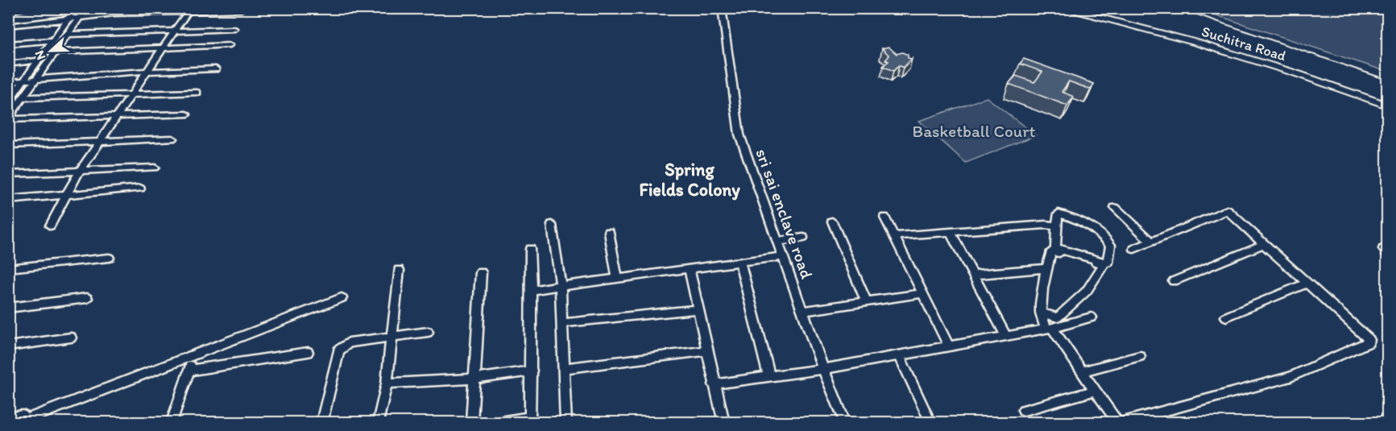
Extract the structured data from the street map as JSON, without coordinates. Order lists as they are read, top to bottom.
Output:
{
  "streets": {
    "main road": ["Suchitra Road"],
    "street": ["sri sai enclave road"]
  },
  "districts": ["Spring Fields Colony"],
  "parks": ["Basketball Court"],
  "north": "left"
}
